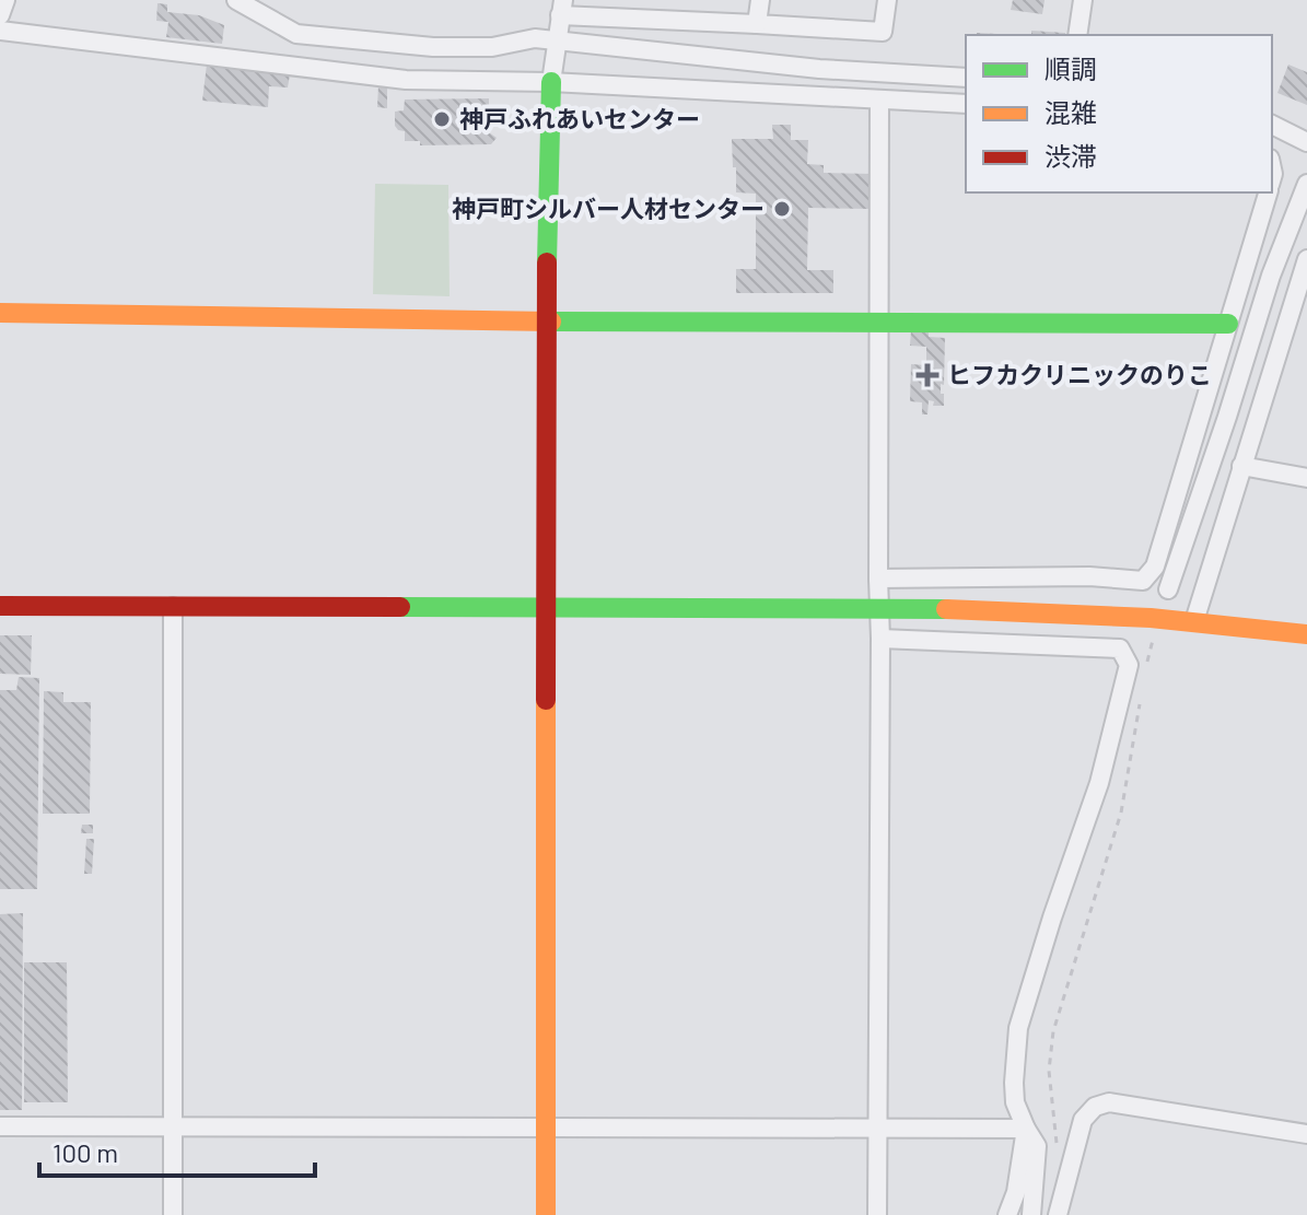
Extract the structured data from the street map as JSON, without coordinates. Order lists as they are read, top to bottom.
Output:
{
  "places": {
    "other": ["神戸ふれあいセンター", "神戸町シルバー人材センター"],
    "health": ["ヒフカクリニックのりこ"]
  },
  "legend": ["順調", "混雑", "渋滞"],
  "scale_bar": "100 m"
}
